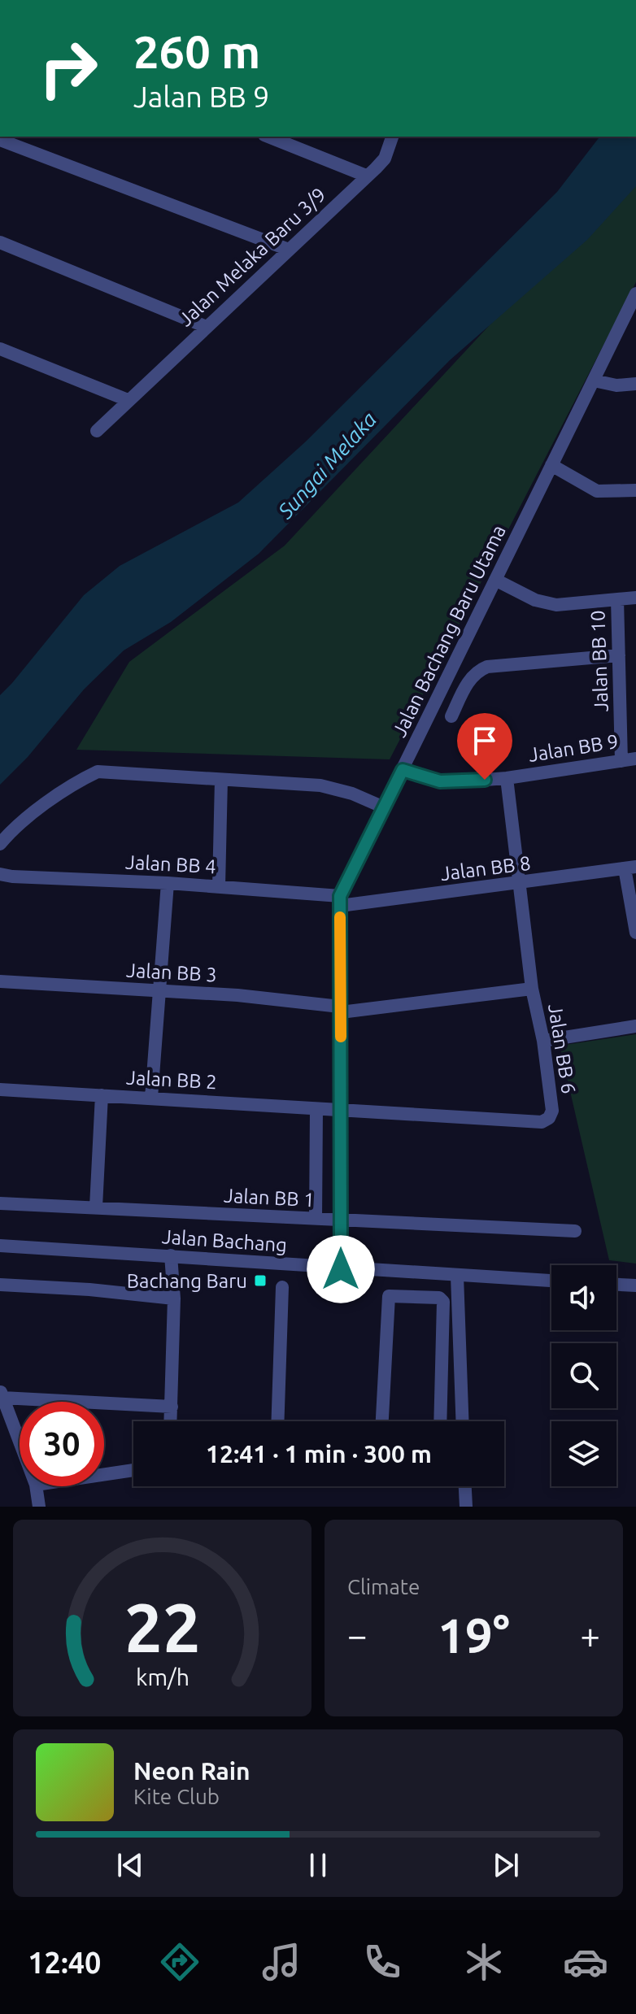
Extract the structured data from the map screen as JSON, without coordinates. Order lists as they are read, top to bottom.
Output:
{
  "streets": {
    "street": [
      "Jalan Melaka Baru 3/9",
      "Jalan Bachang Baru Utama",
      "Jalan BB 10",
      "Jalan BB 9",
      "Jalan BB 4",
      "Jalan BB 8",
      "Jalan BB 3",
      "Jalan BB 6",
      "Jalan BB 2",
      "Jalan BB 1",
      "Jalan Bachang"
    ]
  },
  "crossings": [
    ["Jalan Bachang Baru Utama", "Jalan BB 9"],
    ["Jalan Bachang Baru Utama", "Jalan BB 4"],
    ["Jalan Bachang Baru Utama", "Jalan BB 8"],
    ["Jalan Bachang Baru Utama", "Jalan BB 3"],
    ["Jalan Bachang Baru Utama", "Jalan BB 6"],
    ["Jalan Bachang Baru Utama", "Jalan BB 2"],
    ["Jalan Bachang Baru Utama", "Jalan BB 1"],
    ["Jalan Bachang Baru Utama", "Jalan Bachang"],
    ["Jalan BB 10", "Jalan BB 9"],
    ["Jalan BB 9", "Jalan BB 6"],
    ["Jalan BB 4", "Jalan BB 8"],
    ["Jalan BB 8", "Jalan BB 6"],
    ["Jalan BB 3", "Jalan BB 6"],
    ["Jalan BB 6", "Jalan BB 2"]
  ],
  "water": ["Sungai Melaka"],
  "places": {
    "transit": ["Bachang Baru"]
  },
  "page": {
    "turn": ["260 m", "Jalan BB 9"],
    "limit": "30",
    "trip": "12:41 · 1 min · 300 m",
    "tile": "Climate",
    "heat": ["−", "19°", "+"],
    "song": ["Neon Rain", "Kite Club"],
    "tabs": "12:40",
    "gauge": ["22", "km/h"]
  }
}
